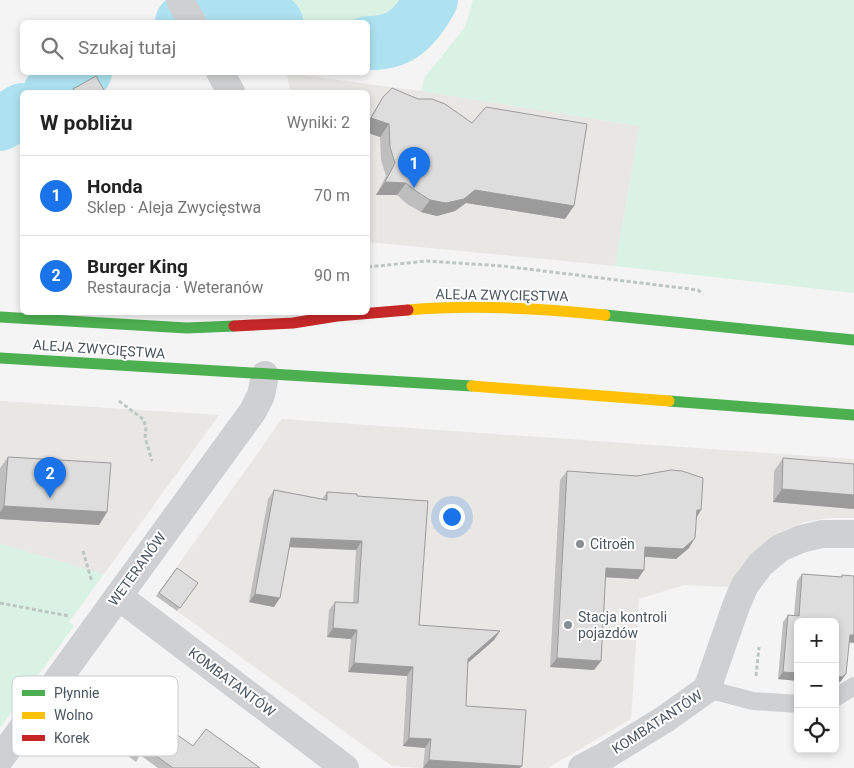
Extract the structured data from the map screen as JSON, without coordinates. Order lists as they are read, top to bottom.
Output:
{
  "streets": {
    "main road": ["ALEJA ZWYCIĘSTWA"],
    "street": ["WETERANÓW", "KOMBATANTÓW"]
  },
  "crossings": [
    ["ALEJA ZWYCIĘSTWA", "WETERANÓW"],
    ["WETERANÓW", "KOMBATANTÓW"]
  ],
  "places": ["Citroën", "Stacja kontroli pojazdów"],
  "legend": ["Płynnie", "Wolno", "Korek"],
  "page": {
    "search": "Szukaj tutaj",
    "heading": ["W pobliżu", "Wyniki: 2"],
    "pins": ["1", "2"],
    "list": [
      {
        "mark": "1",
        "name": "Honda",
        "note": "Sklep · Aleja Zwycięstwa",
        "value": "70 m"
      },
      {
        "mark": "2",
        "name": "Burger King",
        "note": "Restauracja · Weteranów",
        "value": "90 m"
      }
    ],
    "map_buttons": ["+", "−"]
  }
}
